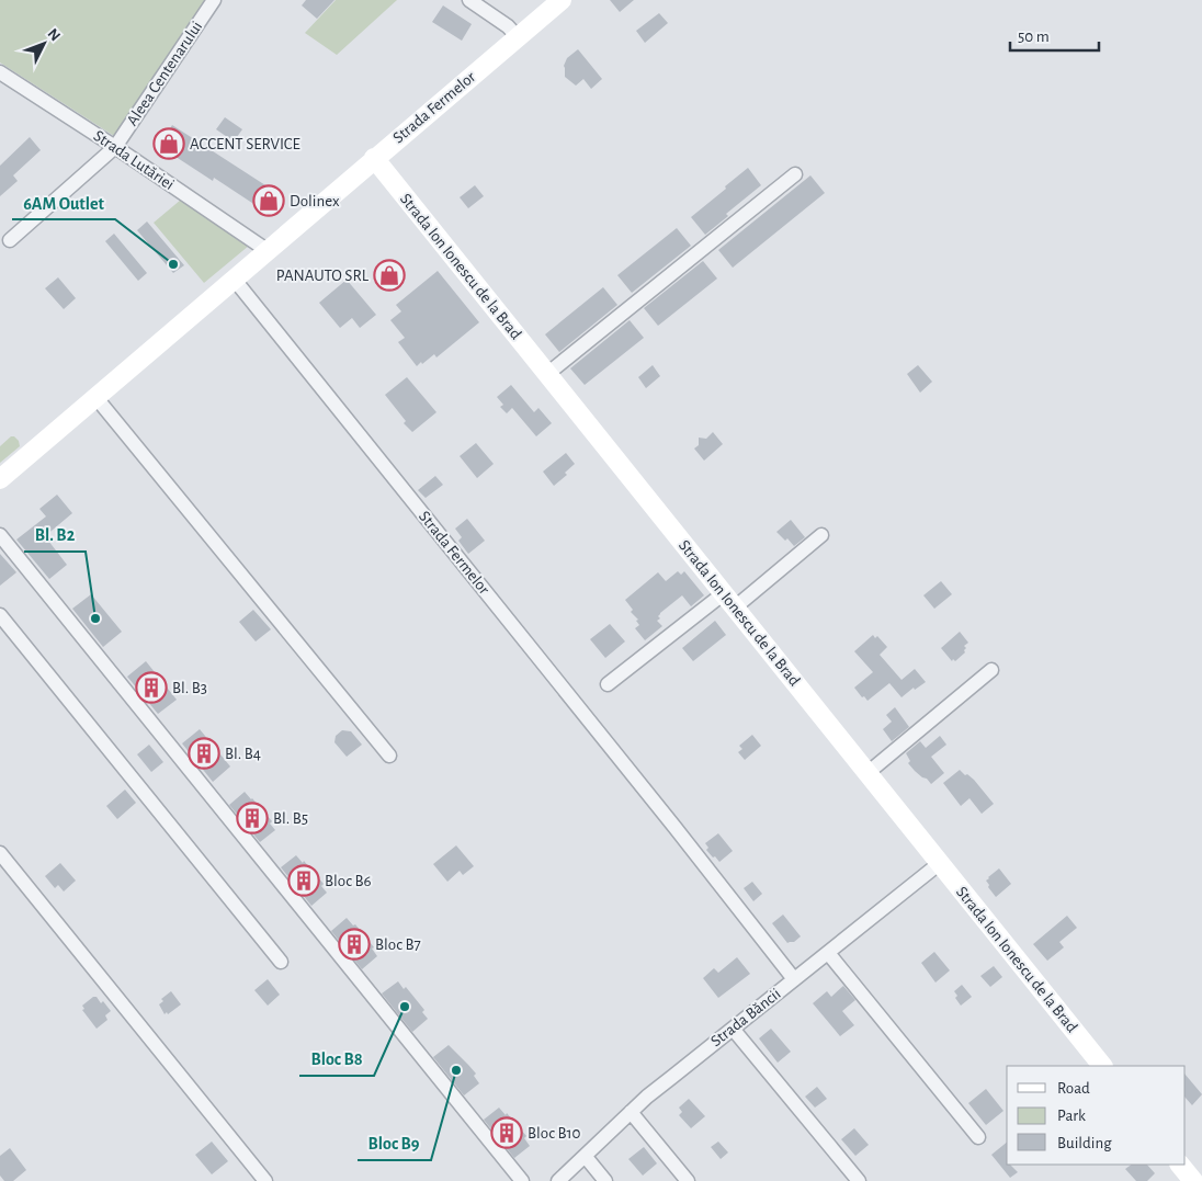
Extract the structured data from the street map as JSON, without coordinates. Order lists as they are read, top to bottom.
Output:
{
  "streets": {
    "street": [
      "Aleea Centenarului",
      "Strada Fermelor",
      "Strada Lutăriei",
      "Strada Ion Ionescu de la Brad",
      "Strada Băncii"
    ]
  },
  "crossings": [
    ["Aleea Centenarului", "Strada Lutăriei"],
    ["Strada Fermelor", "Strada Lutăriei"],
    ["Strada Fermelor", "Strada Ion Ionescu de la Brad"],
    ["Strada Fermelor", "Strada Băncii"],
    ["Strada Ion Ionescu de la Brad", "Strada Băncii"]
  ],
  "places": {
    "shop": ["ACCENT SERVICE", "Dolinex", "PANAUTO SRL"],
    "other": [
      "6AM Outlet",
      "Bl. B2",
      "Bloc B8",
      "Bloc B9"
    ],
    "building": [
      "Bl. B3",
      "Bl. B4",
      "Bl. B5",
      "Bloc B6",
      "Bloc B7",
      "Bloc B10"
    ]
  },
  "legend": ["Road", "Park", "Building"],
  "scale_bar": "50 m",
  "north": "top right"
}
